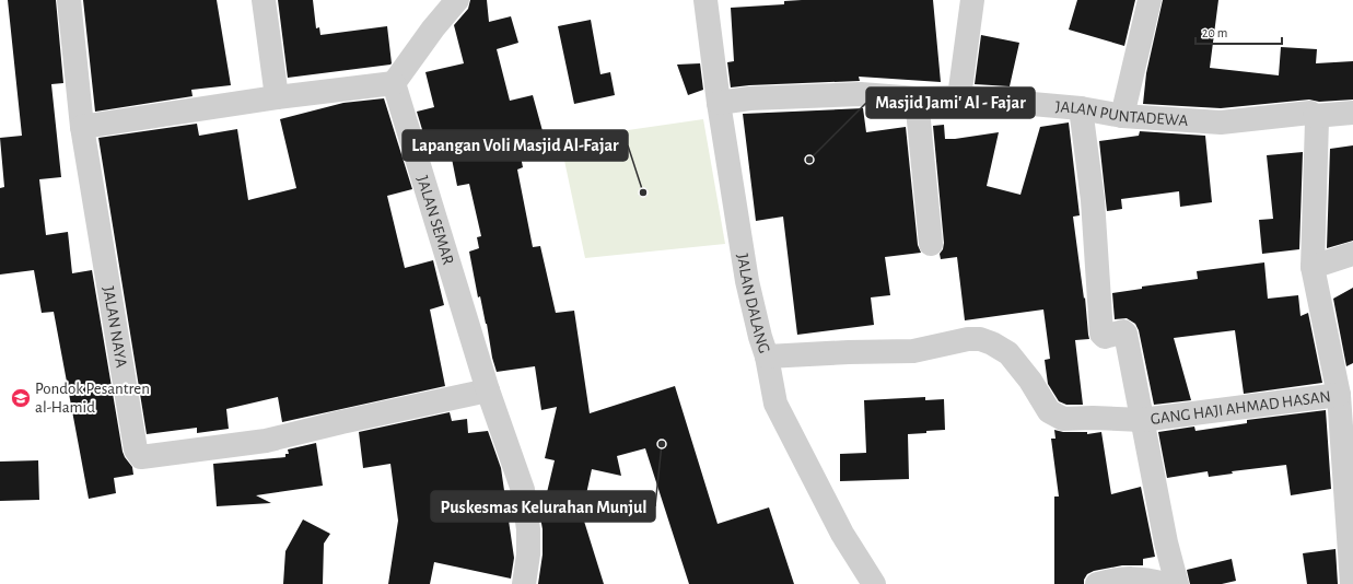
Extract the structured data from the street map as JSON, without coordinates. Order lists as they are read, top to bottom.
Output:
{
  "streets": {
    "street": [
      "JALAN PUNTADEWA",
      "JALAN SEMAR",
      "JALAN DALANG",
      "JALAN NAYA",
      "GANG HAJI AHMAD HASAN"
    ]
  },
  "crossings": [
    ["JALAN PUNTADEWA", "JALAN DALANG"],
    ["JALAN SEMAR", "JALAN NAYA"],
    ["JALAN DALANG", "GANG HAJI AHMAD HASAN"]
  ],
  "places": {
    "other": ["Masjid Jami' Al - Fajar", "Lapangan Voli Masjid Al-Fajar", "Puskesmas Kelurahan Munjul"],
    "school or university": ["Pondok Pesantren al-Hamid"]
  },
  "scale_bar": "20 m"
}
